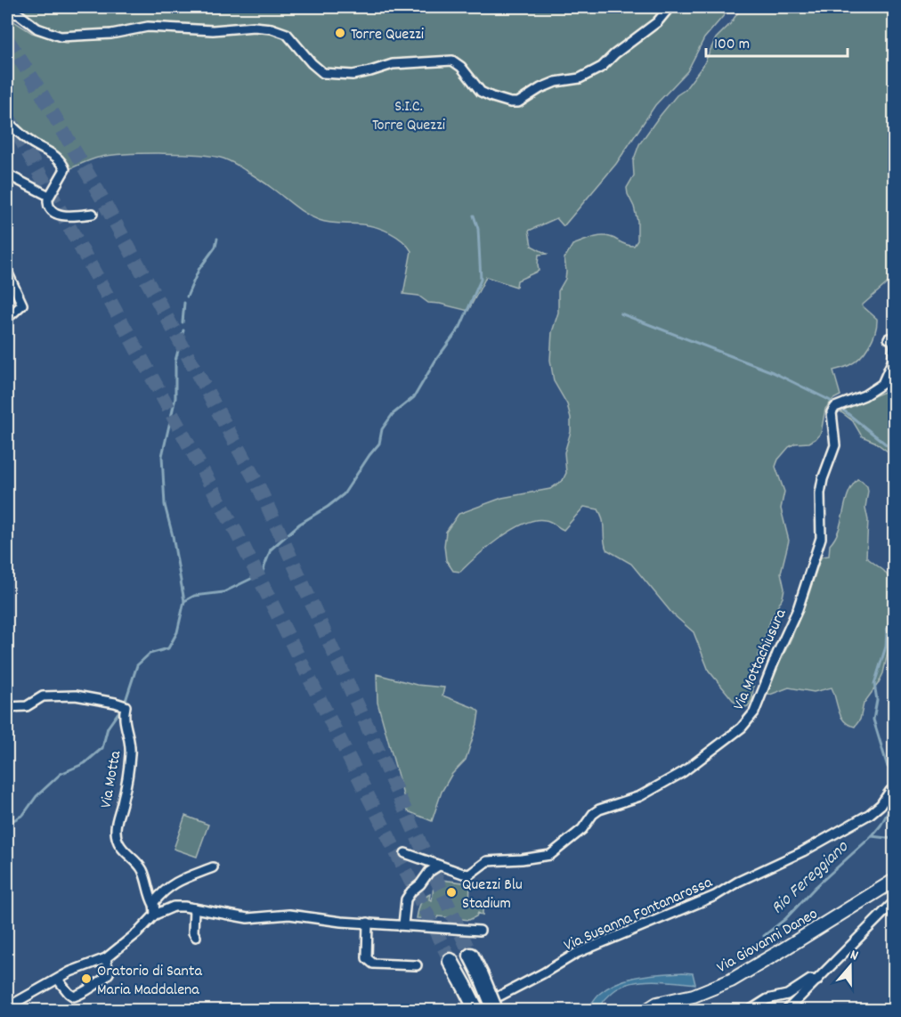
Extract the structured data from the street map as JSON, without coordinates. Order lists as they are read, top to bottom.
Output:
{
  "streets": {
    "street": [
      "Via Mottachiusura",
      "Via Motta",
      "Via Susanna Fontanarossa",
      "Via Giovanni Daneo"
    ]
  },
  "water": ["Rio Fereggiano"],
  "parks": ["S.I.C. Torre Quezzi"],
  "places": ["Torre Quezzi", "Quezzi Blu Stadium", "Oratorio di Santa Maria Maddalena"],
  "scale_bar": "100 m",
  "north": "top"
}
